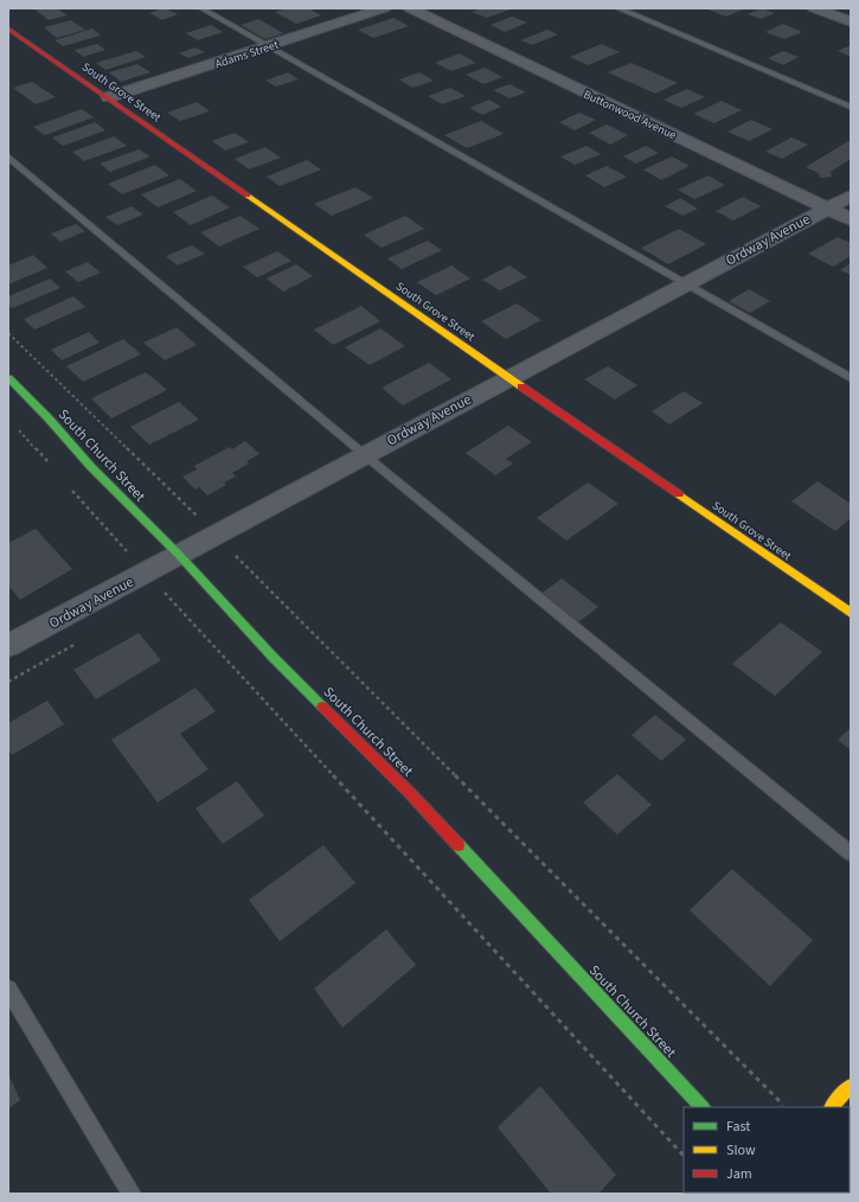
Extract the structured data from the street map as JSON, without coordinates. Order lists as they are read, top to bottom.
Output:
{
  "streets": {
    "street": [
      "Adams Street",
      "South Grove Street",
      "Buttonwood Avenue",
      "Ordway Avenue",
      "South Church Street"
    ]
  },
  "crossings": [
    ["Adams Street", "South Grove Street"],
    ["South Grove Street", "Ordway Avenue"],
    ["Buttonwood Avenue", "Ordway Avenue"],
    ["Ordway Avenue", "South Church Street"]
  ],
  "legend": ["Fast", "Slow", "Jam"]
}
